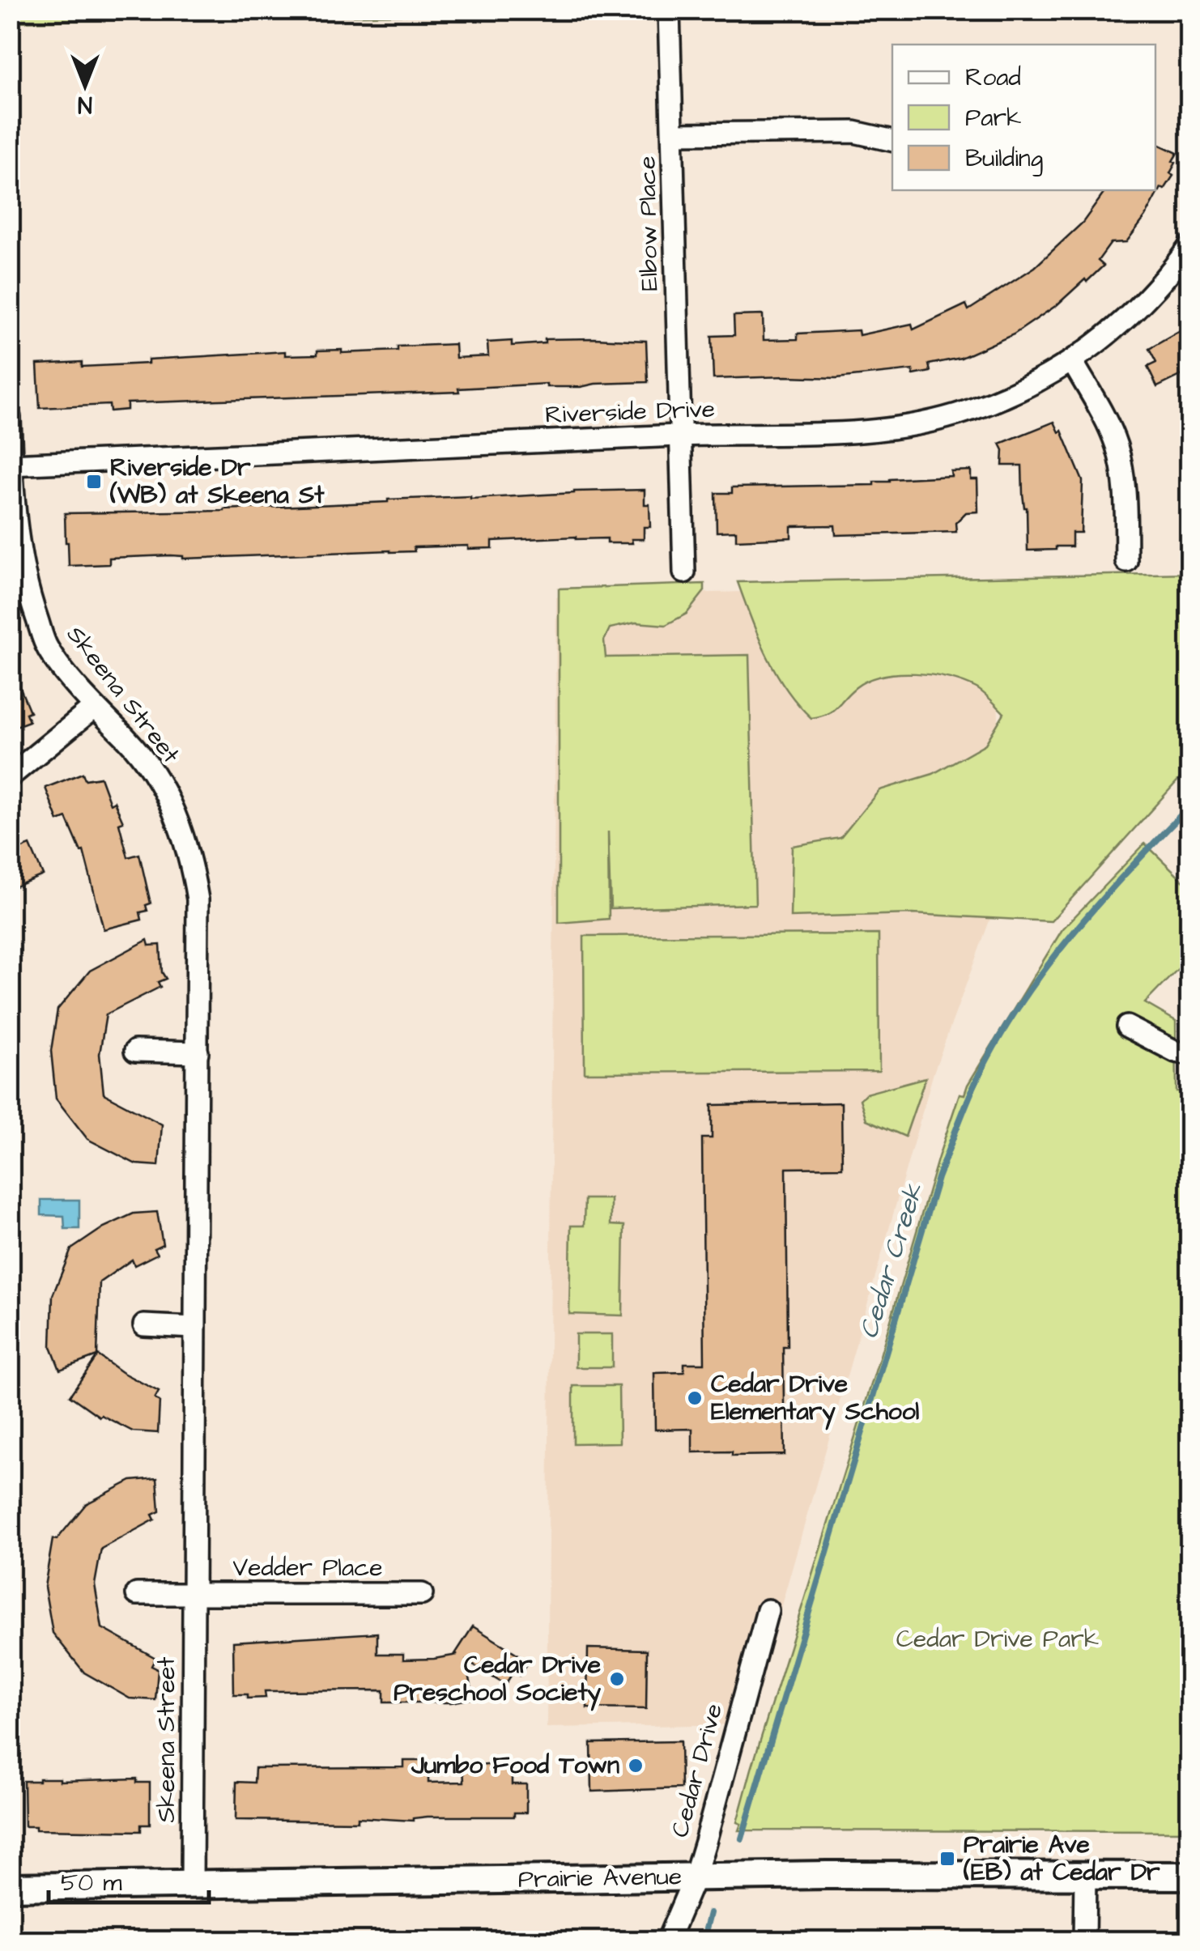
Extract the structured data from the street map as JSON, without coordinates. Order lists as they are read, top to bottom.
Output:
{
  "streets": {
    "main road": ["Prairie Avenue"],
    "street": [
      "Elbow Place",
      "Riverside Drive",
      "Skeena Street",
      "Vedder Place",
      "Cedar Drive"
    ]
  },
  "crossings": [
    ["Elbow Place", "Riverside Drive"],
    ["Riverside Drive", "Skeena Street"],
    ["Skeena Street", "Vedder Place"],
    ["Skeena Street", "Prairie Avenue"],
    ["Cedar Drive", "Prairie Avenue"]
  ],
  "water": ["Cedar Creek"],
  "parks": ["Cedar Drive Park"],
  "places": {
    "transit": ["Riverside Dr (WB) at Skeena St", "Prairie Ave (EB) at Cedar Dr"],
    "other": ["Cedar Drive Elementary School", "Cedar Drive Preschool Society", "Jumbo Food Town"]
  },
  "legend": ["Road", "Park", "Building"],
  "scale_bar": "50 m",
  "north": "bottom"
}
